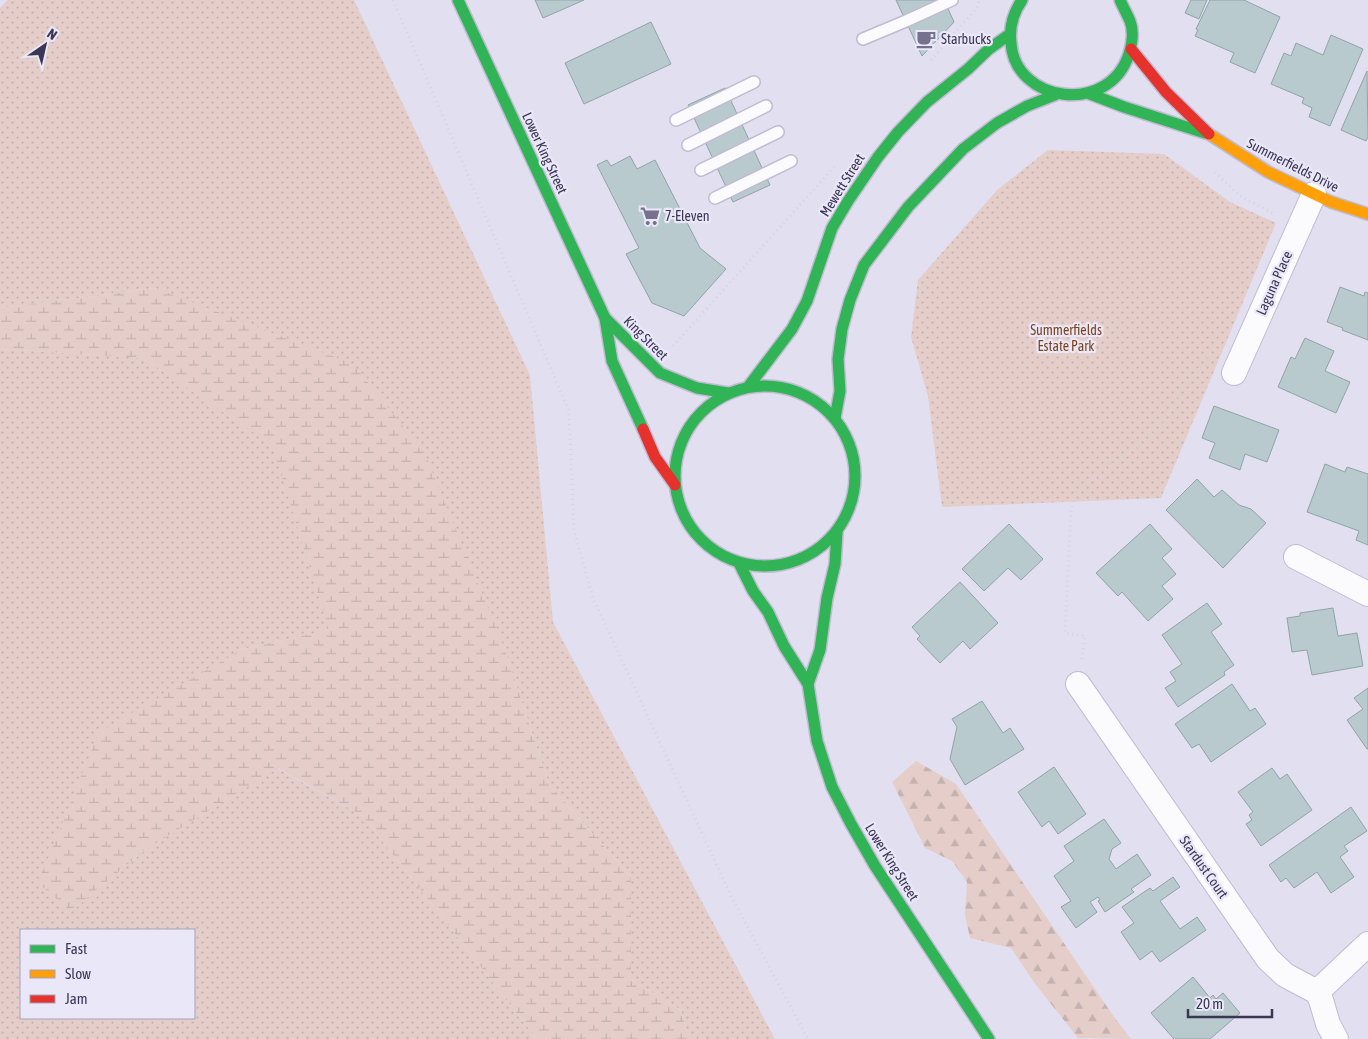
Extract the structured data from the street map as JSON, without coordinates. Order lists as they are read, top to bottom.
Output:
{
  "streets": {
    "main road": [
      "Lower King Street",
      "Summerfields Drive",
      "Mewett Street",
      "King Street"
    ],
    "street": ["Laguna Place", "Stardust Court"]
  },
  "crossings": [
    ["Lower King Street", "King Street"],
    ["Summerfields Drive", "Laguna Place"]
  ],
  "parks": ["Summerfields Estate Park"],
  "places": {
    "cafe": ["Starbucks"],
    "supermarket": ["7-Eleven"]
  },
  "legend": ["Fast", "Slow", "Jam"],
  "scale_bar": "20 m",
  "north": "top right"
}
